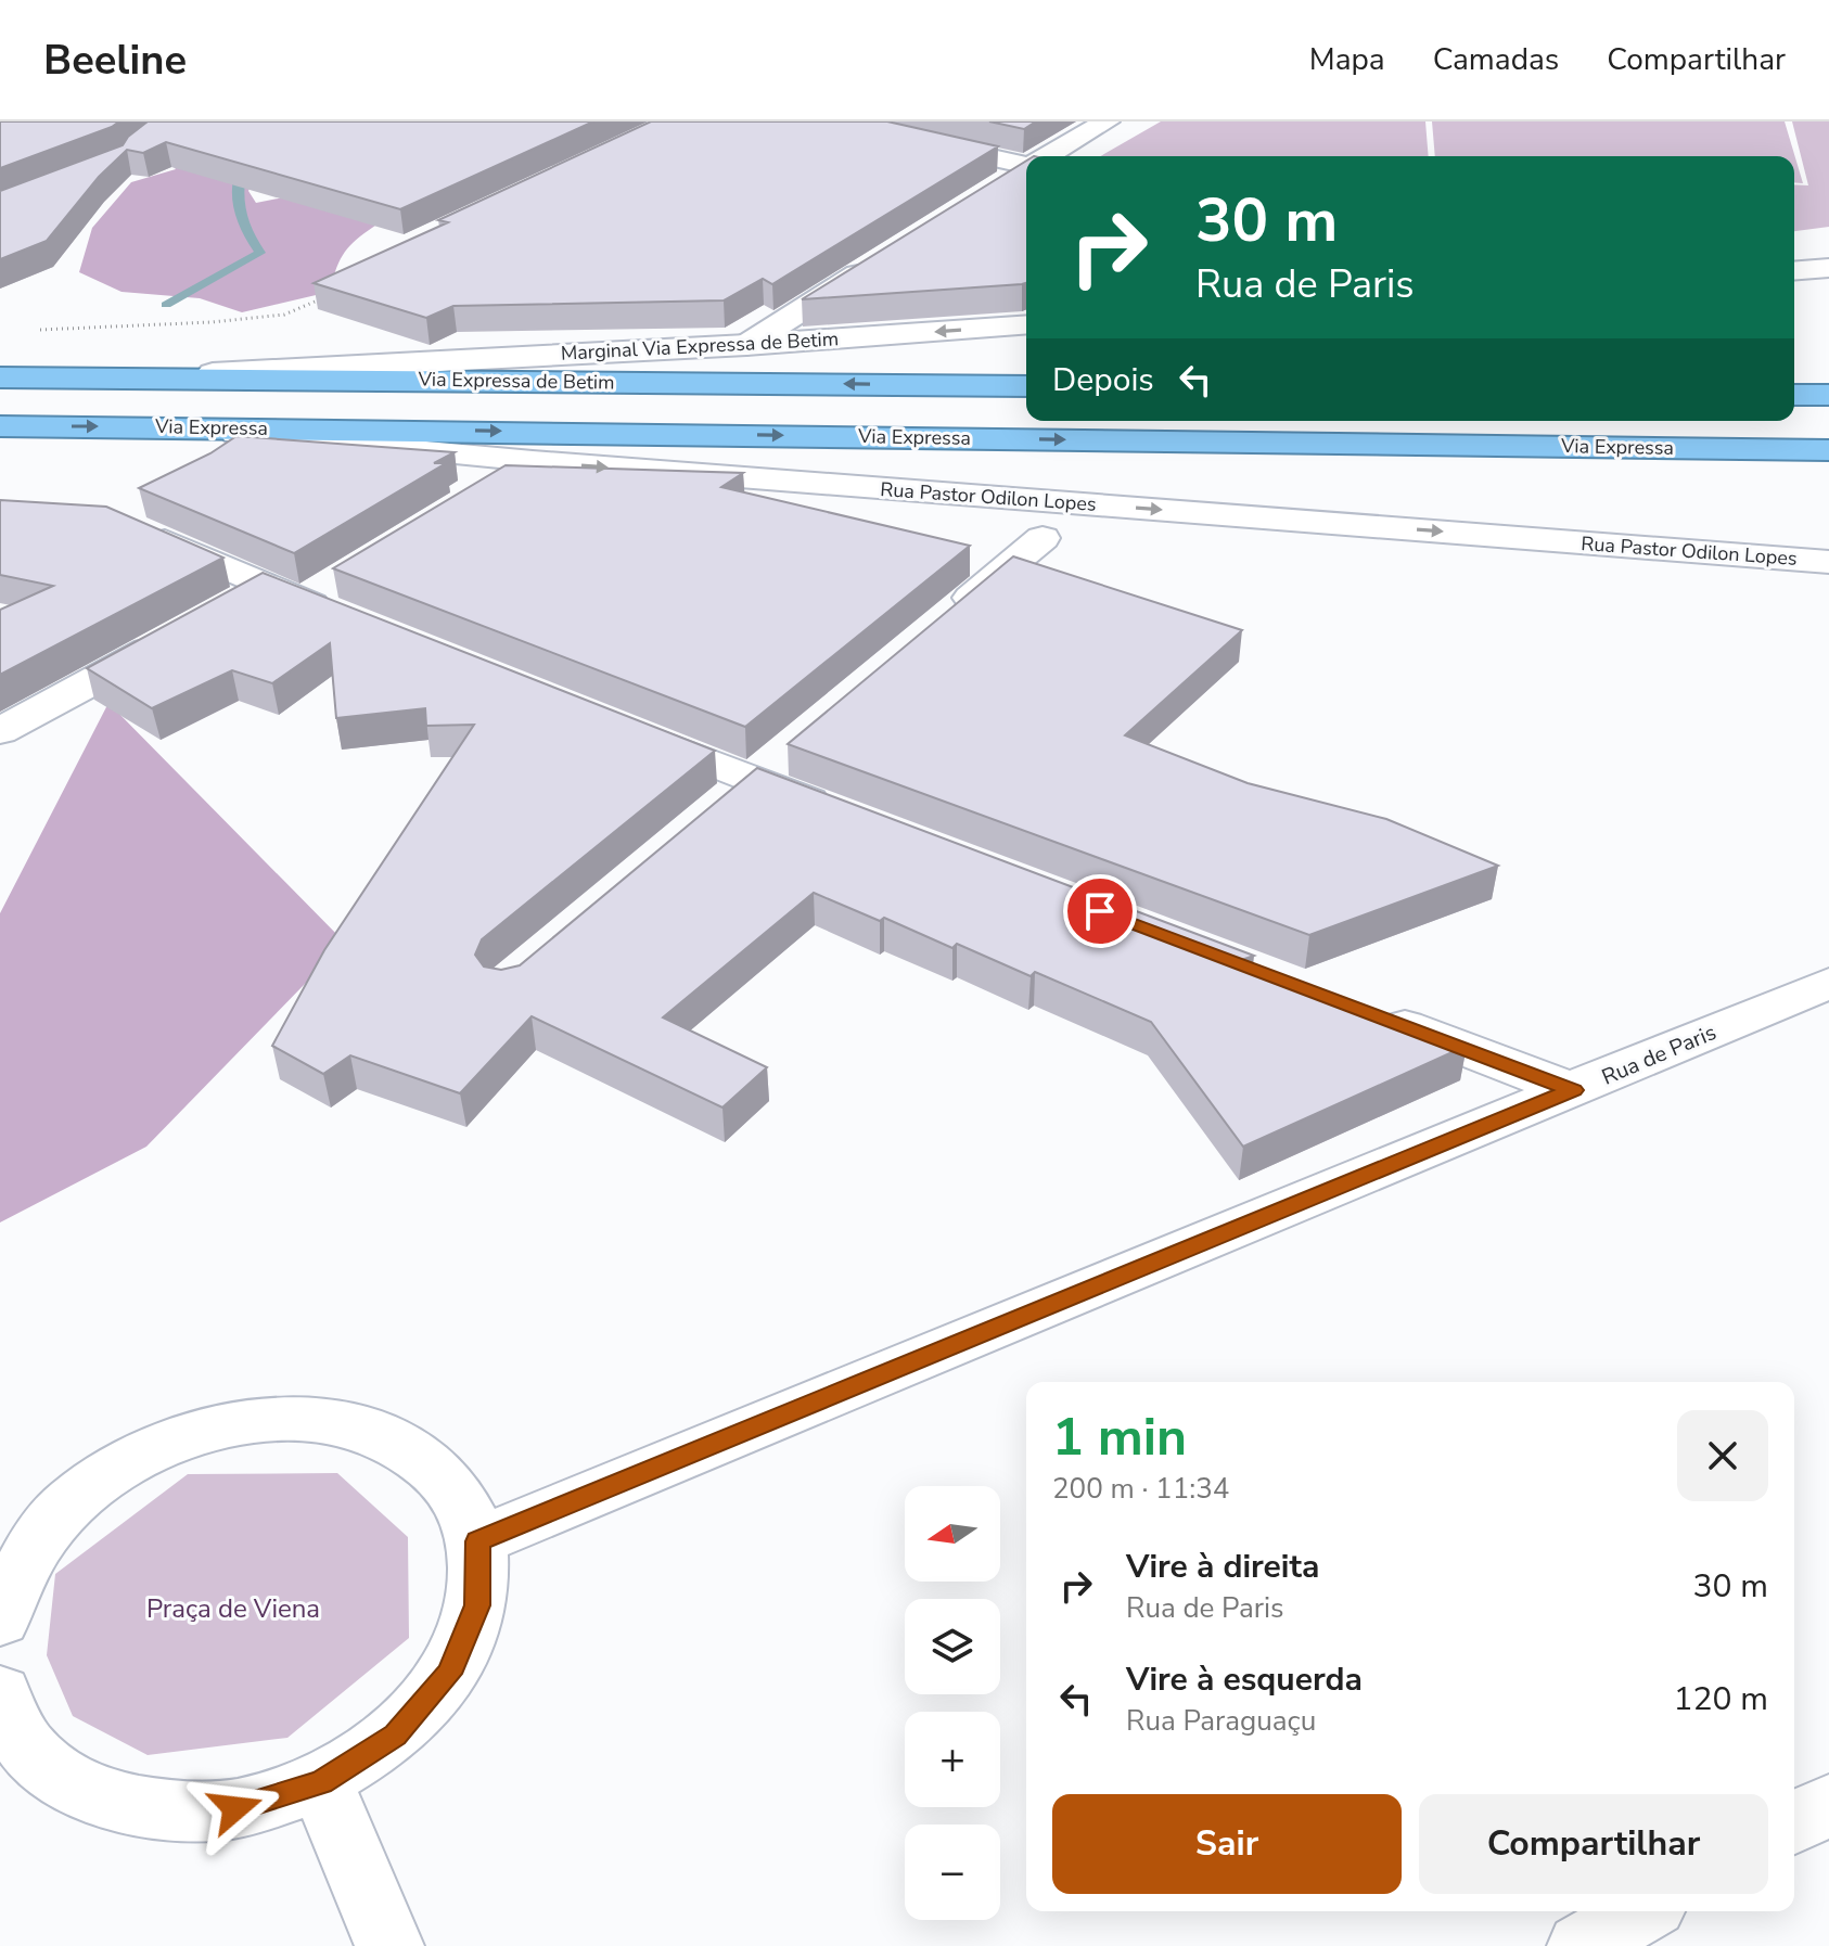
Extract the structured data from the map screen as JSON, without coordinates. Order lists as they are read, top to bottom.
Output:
{
  "streets": {
    "highway": ["Via Expressa de Betim", "Via Expressa"],
    "street": ["Marginal Via Expressa de Betim", "Rua Pastor Odilon Lopes", "Rua de Paris"]
  },
  "crossings": [
    ["Marginal Via Expressa de Betim", "Via Expressa de Betim"],
    ["Via Expressa", "Rua Pastor Odilon Lopes"]
  ],
  "one_way": ["Via Expressa de Betim", "Via Expressa"],
  "parks": ["Praça de Viena"],
  "north": "left",
  "page": {
    "header": "Beeline",
    "nav": ["Mapa", "Camadas", "Compartilhar"],
    "turn": ["30 m", "Rua de Paris"],
    "then": "Depois",
    "heading": ["1 min", "200 m · 11:34"],
    "map_buttons": ["+", "−"],
    "list": [
      {
        "name": "Vire à direita",
        "note": "Rua de Paris",
        "value": "30 m"
      },
      {
        "name": "Vire à esquerda",
        "note": "Rua Paraguaçu",
        "value": "120 m"
      }
    ],
    "buttons": ["Sair", "Compartilhar"]
  }
}
